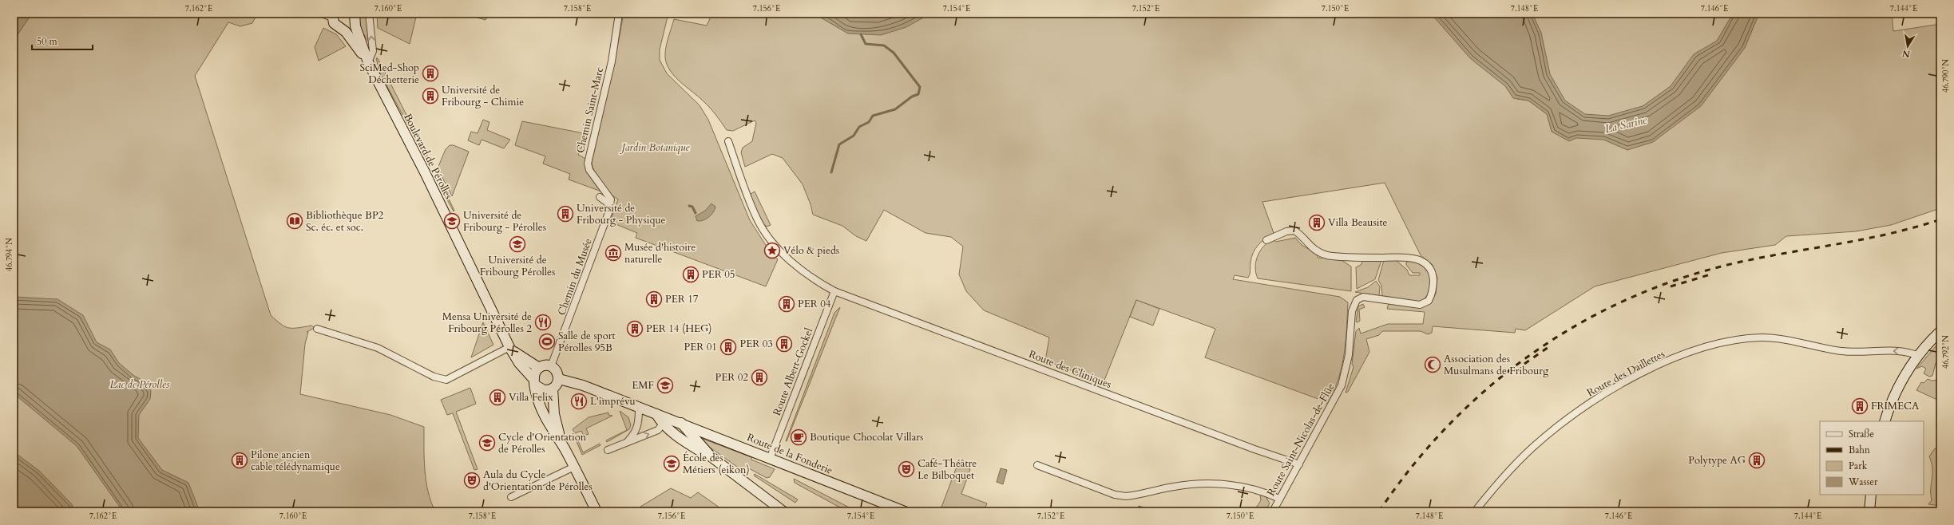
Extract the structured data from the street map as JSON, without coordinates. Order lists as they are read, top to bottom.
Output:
{
  "streets": {
    "main road": ["Boulevard de Pérolles", "Route de la Fonderie"],
    "street": [
      "Chemin Saint-Marc",
      "Chemin du Musée",
      "Route des Cliniques",
      "Route Albert-Gockel",
      "Route des Daillettes",
      "Route Saint-Nicolas-de-Flüe"
    ]
  },
  "crossings": [
    ["Chemin Saint-Marc", "Chemin du Musée"],
    ["Route des Cliniques", "Route Albert-Gockel"],
    ["Route des Cliniques", "Route Saint-Nicolas-de-Flüe"],
    ["Route Albert-Gockel", "Route de la Fonderie"]
  ],
  "one_way": ["Route des Daillettes"],
  "water": ["La Sarine"],
  "parks": ["Jardin Botanique", "Lac de Pérolles"],
  "places": {
    "building": [
      "SciMed-Shop Déchetterie",
      "Université de Fribourg - Chimie",
      "Université de Fribourg - Physique",
      "Villa Beausite",
      "PER 05",
      "PER 17",
      "PER 04",
      "PER 14 (HEG)",
      "PER 03",
      "PER 01",
      "PER 02",
      "Villa Felix",
      "FRIMECA",
      "Pilone ancien cable télédynamique",
      "Polytype AG"
    ],
    "library": ["Bibliothèque BP2 Sc. éc. et soc."],
    "school or university": [
      "Université de Fribourg - Pérolles",
      "Université de Fribourg Pérolles",
      "EMF",
      "Cycle d'Orientation de Pérolles",
      "École des Métiers (eikon)"
    ],
    "place": ["Vélo & pieds"],
    "museum": ["Musée d'histoire naturelle"],
    "restaurant": ["Mensa Université de Fribourg Pérolles 2", "L'imprévu"],
    "sports": ["Salle de sport Pérolles 95B"],
    "mosque": ["Association des Musulmans de Fribourg"],
    "cafe": ["Boutique Chocolat Villars"],
    "theatre": ["Café-Théâtre Le Bilboquet", "Aula du Cycle d'Orientation de Pérolles"]
  },
  "legend": [
    "Straße",
    "Bahn",
    "Park",
    "Wasser"
  ],
  "scale_bar": "50 m",
  "north": "bottom",
  "coordinates": [
    "7.162°E",
    "7.160°E",
    "7.158°E",
    "7.156°E",
    "7.154°E",
    "7.152°E",
    "7.150°E",
    "7.148°E",
    "7.146°E",
    "7.144°E",
    "46.790°N",
    "46.794°N",
    "46.792°N"
  ]
}
